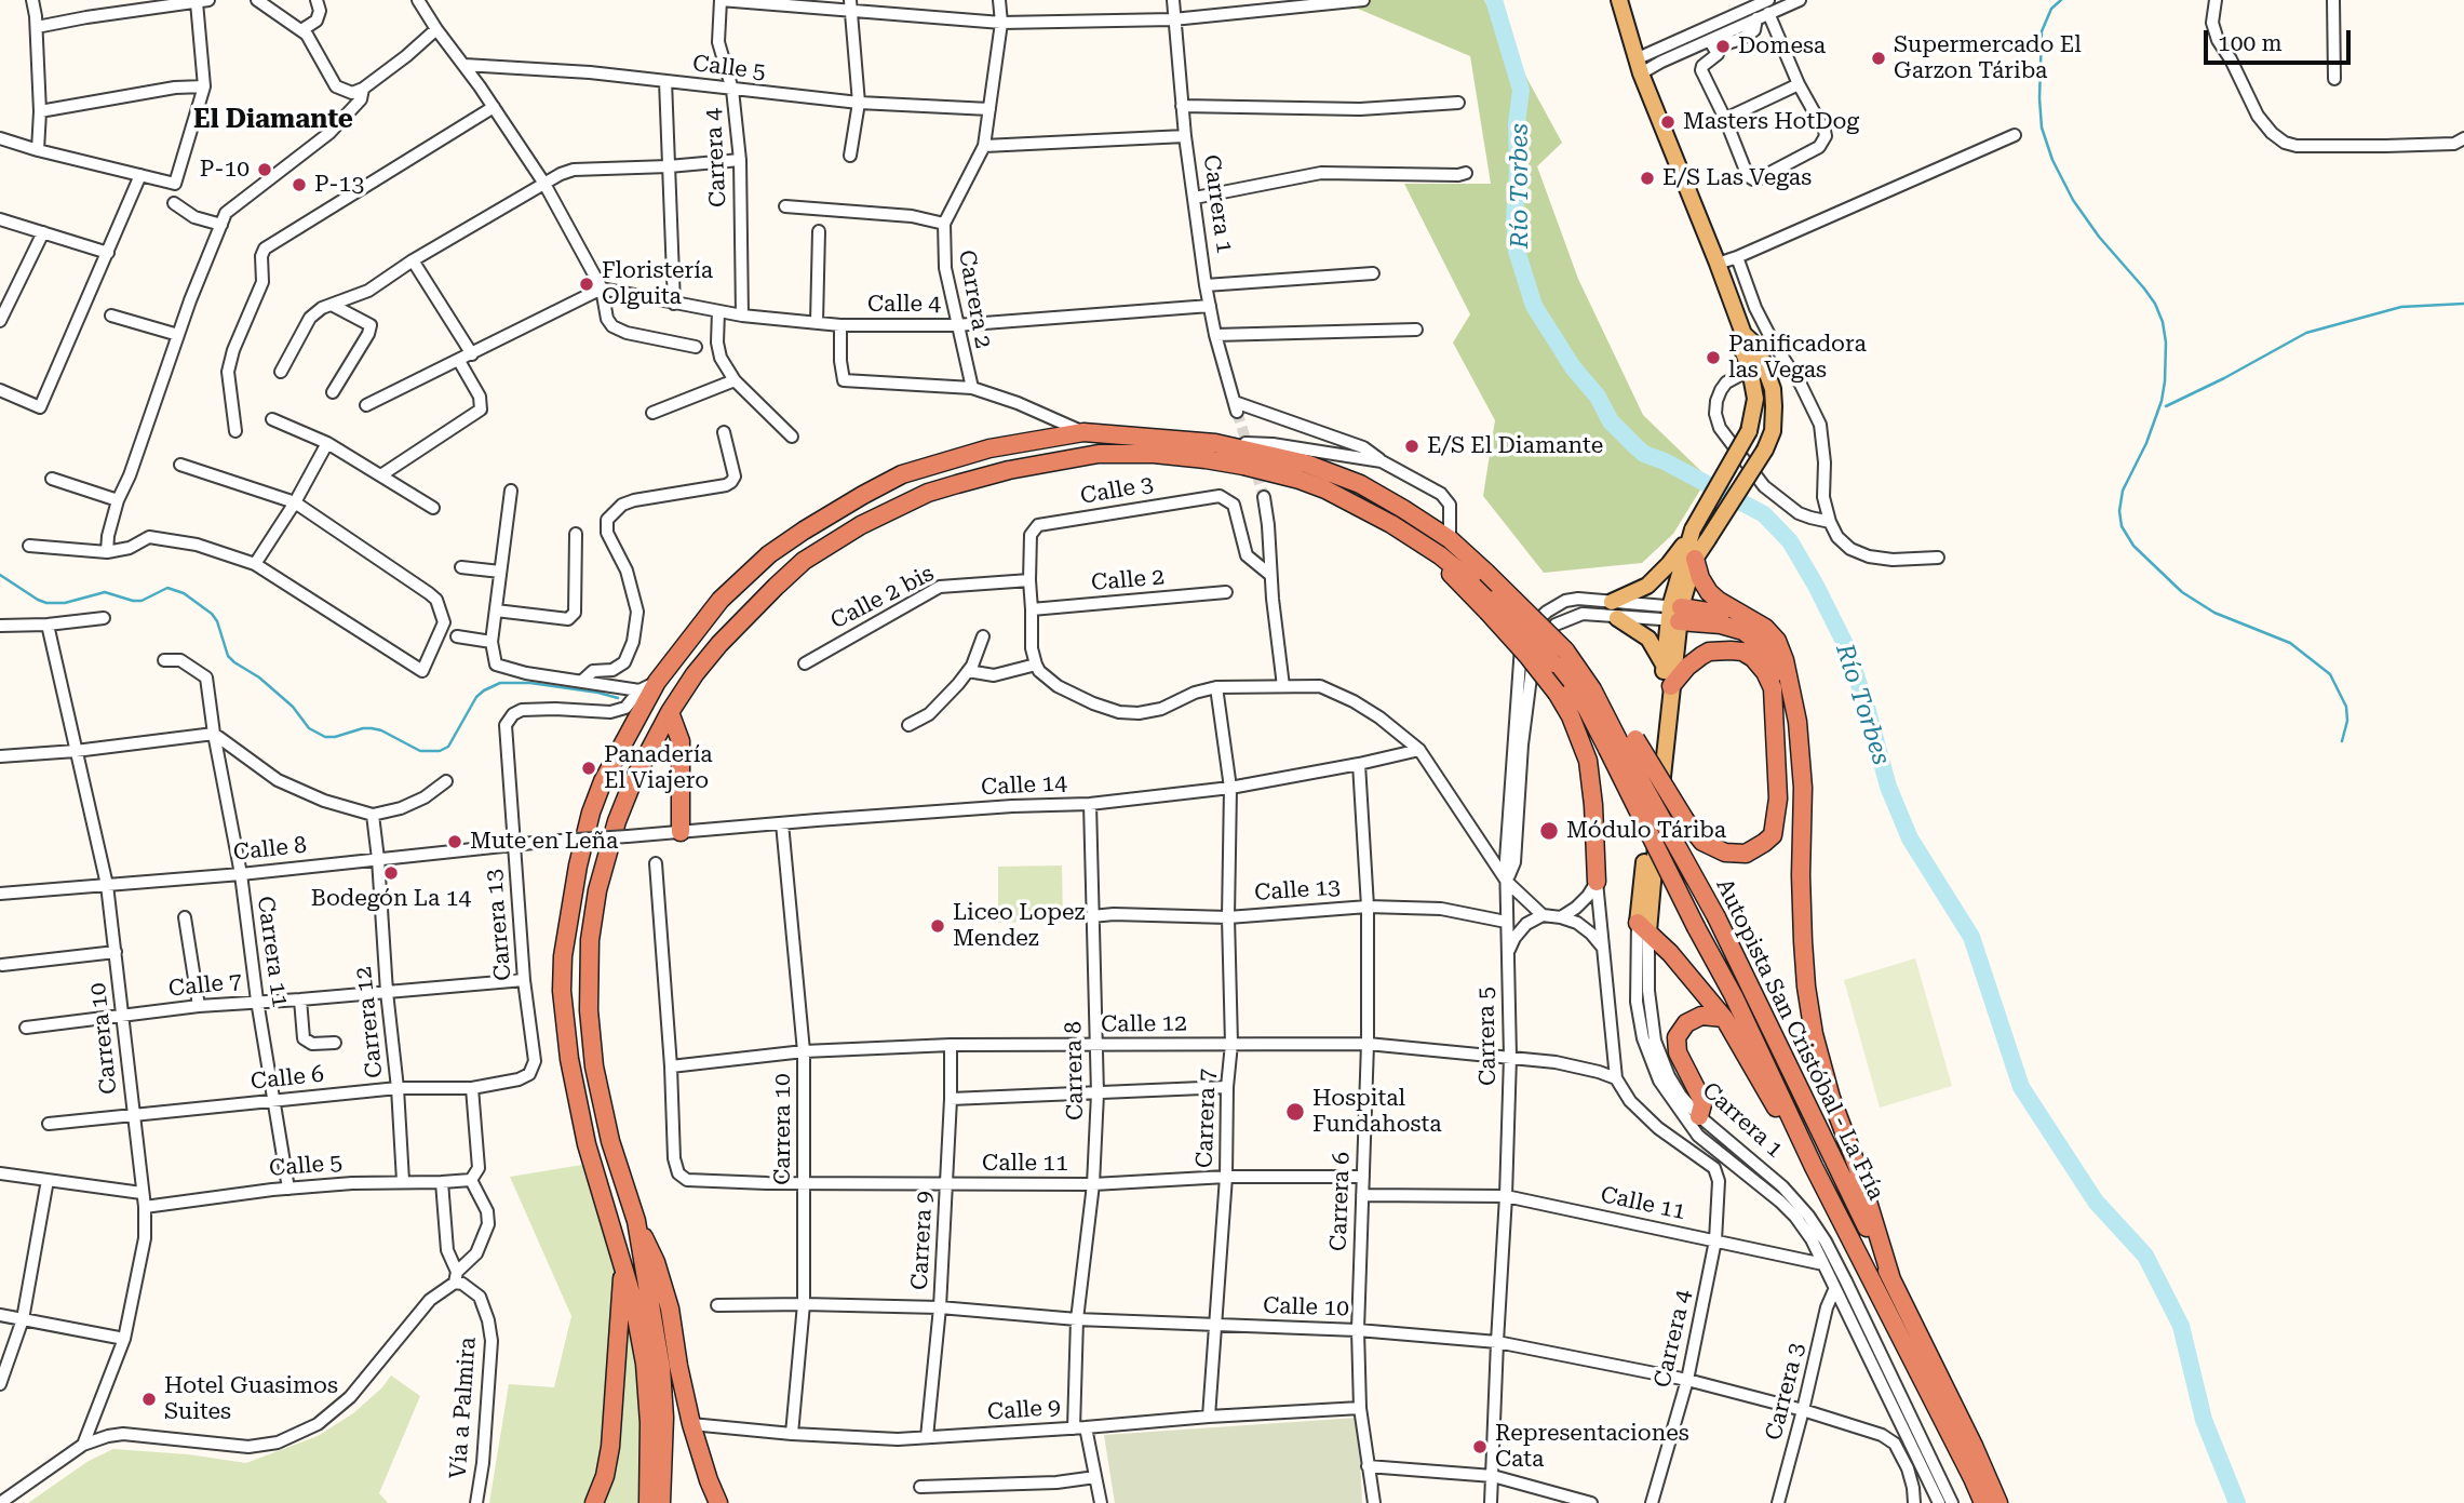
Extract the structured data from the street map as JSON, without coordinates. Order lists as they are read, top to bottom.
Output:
{
  "streets": {
    "highway": ["Autopista San Cristóbal - La Fría"],
    "main road": ["Carrera 1"],
    "street": [
      "Calle 5",
      "Carrera 4",
      "Carrera 2",
      "Calle 4",
      "Calle 3",
      "Calle 2",
      "Calle 2 bis",
      "Calle 14",
      "Calle 8",
      "Calle 13",
      "Carrera 13",
      "Carrera 11",
      "Calle 7",
      "Carrera 12",
      "Calle 12",
      "Carrera 5",
      "Carrera 10",
      "Carrera 8",
      "Calle 6",
      "Carrera 7",
      "Calle 11",
      "Carrera 6",
      "Carrera 9",
      "Calle 10",
      "Carrera 3",
      "Vía a Palmira",
      "Calle 9"
    ]
  },
  "crossings": [
    ["Calle 5", "Carrera 4"],
    ["Calle 5", "Carrera 2"],
    ["Calle 5", "Carrera 11"],
    ["Calle 5", "Carrera 12"],
    ["Calle 5", "Carrera 10"],
    ["Carrera 4", "Calle 4"],
    ["Carrera 4", "Calle 12"],
    ["Carrera 4", "Calle 11"],
    ["Carrera 4", "Calle 10"],
    ["Carrera 1", "Calle 4"],
    ["Carrera 1", "Calle 11"],
    ["Carrera 1", "Carrera 3"],
    ["Carrera 2", "Calle 4"],
    ["Calle 3", "Calle 2"],
    ["Calle 3", "Calle 2 bis"],
    ["Calle 14", "Calle 8"],
    ["Calle 14", "Carrera 10"],
    ["Calle 14", "Carrera 8"],
    ["Calle 14", "Carrera 7"],
    ["Calle 14", "Carrera 6"],
    ["Calle 8", "Carrera 13"],
    ["Calle 8", "Carrera 11"],
    ["Calle 8", "Carrera 12"],
    ["Calle 8", "Carrera 10"],
    ["Calle 13", "Carrera 5"],
    ["Calle 13", "Carrera 8"],
    ["Calle 13", "Carrera 7"],
    ["Calle 13", "Carrera 6"],
    ["Carrera 13", "Calle 7"],
    ["Carrera 13", "Calle 6"],
    ["Carrera 11", "Calle 7"],
    ["Carrera 11", "Calle 6"],
    ["Calle 7", "Carrera 12"],
    ["Calle 7", "Carrera 10"],
    ["Carrera 12", "Calle 6"],
    ["Calle 12", "Carrera 5"],
    ["Calle 12", "Carrera 10"],
    ["Calle 12", "Carrera 8"],
    ["Calle 12", "Carrera 7"],
    ["Calle 12", "Calle 11"],
    ["Calle 12", "Carrera 6"],
    ["Calle 12", "Carrera 9"],
    ["Carrera 5", "Calle 11"],
    ["Carrera 5", "Calle 10"],
    ["Carrera 10", "Calle 6"],
    ["Carrera 10", "Calle 11"],
    ["Carrera 10", "Calle 10"],
    ["Carrera 10", "Calle 9"],
    ["Carrera 8", "Calle 11"],
    ["Carrera 8", "Calle 10"],
    ["Carrera 8", "Calle 9"],
    ["Carrera 7", "Calle 11"],
    ["Carrera 7", "Calle 10"],
    ["Carrera 7", "Calle 9"],
    ["Calle 11", "Carrera 6"],
    ["Calle 11", "Carrera 9"],
    ["Carrera 6", "Calle 10"],
    ["Carrera 6", "Calle 9"],
    ["Carrera 9", "Calle 10"],
    ["Carrera 9", "Calle 9"],
    ["Calle 10", "Carrera 3"]
  ],
  "districts": ["El Diamante"],
  "water": ["Río Torbes"],
  "places": [
    "Domesa",
    "Supermercado El Garzon Táriba",
    "Masters HotDog",
    "P-10",
    "E/S Las Vegas",
    "P-13",
    "Floristería Olguita",
    "Panificadora las Vegas",
    "E/S El Diamante",
    "Panadería El Viajero",
    "Módulo Táriba",
    "Mute en Leña",
    "Bodegón La 14",
    "Liceo Lopez Mendez",
    "Hospital Fundahosta",
    "Hotel Guasimos Suites",
    "Representaciones Cata"
  ],
  "scale_bar": "100 m"
}
